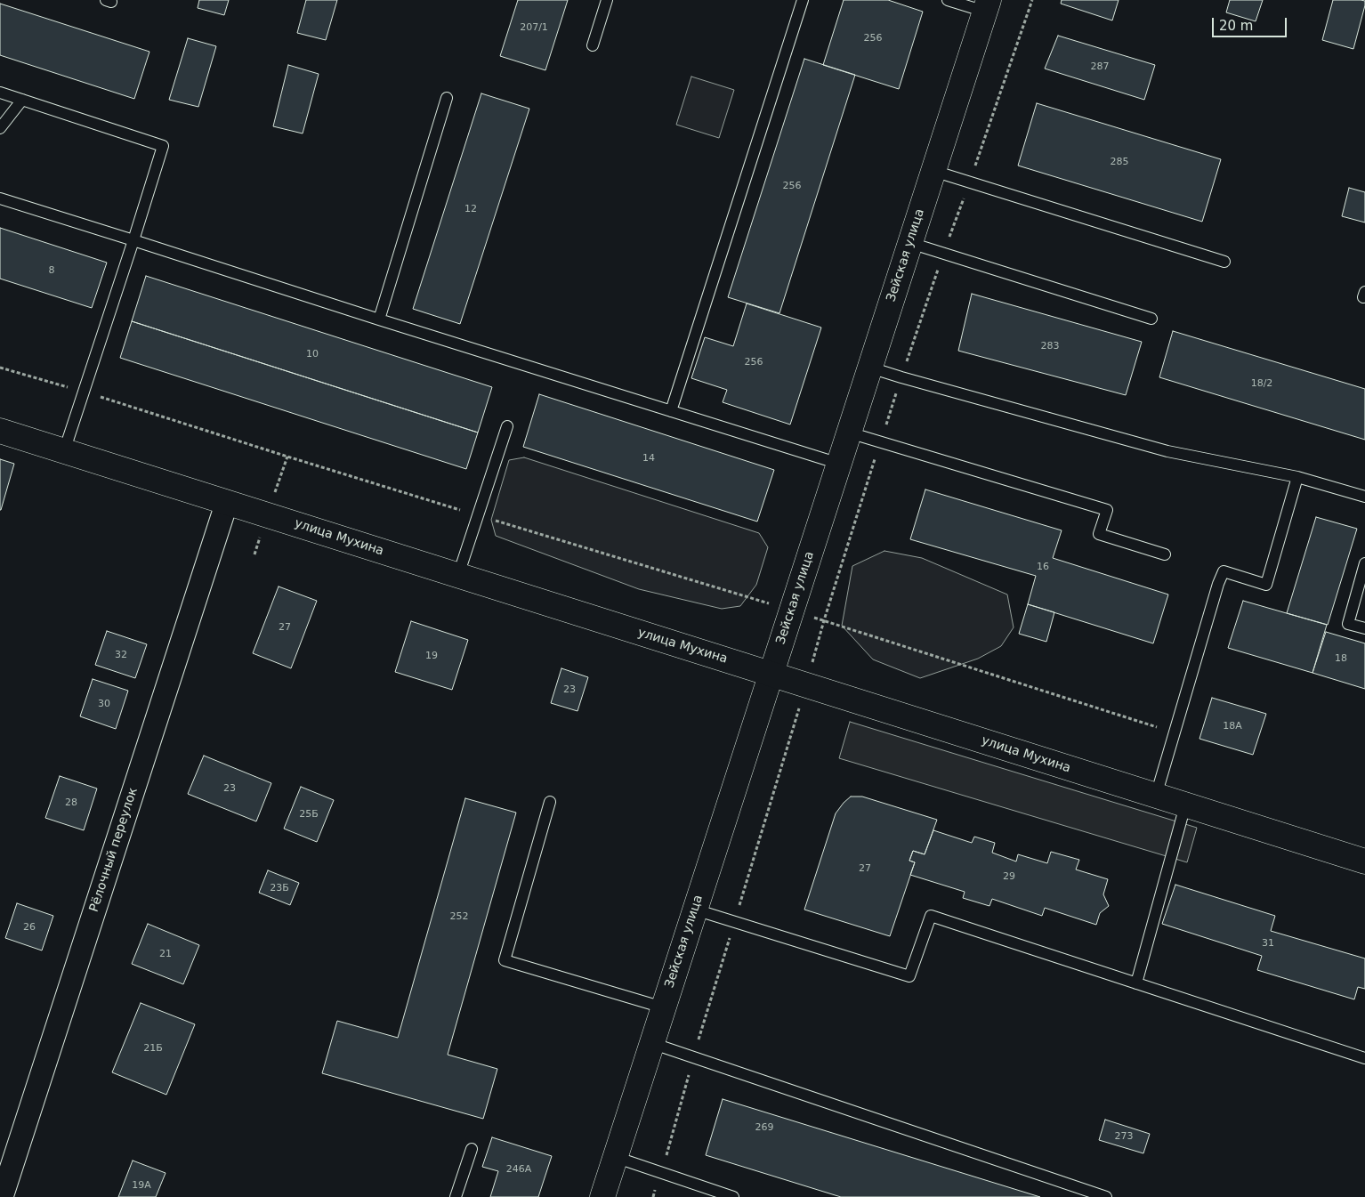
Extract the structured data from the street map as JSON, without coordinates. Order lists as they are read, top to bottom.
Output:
{
  "streets": {
    "main road": ["Зейская улица", "улица Мухина"],
    "street": ["Рёлочный переулок"]
  },
  "crossings": [
    ["Зейская улица", "улица Мухина"],
    ["улица Мухина", "Рёлочный переулок"]
  ],
  "house_numbers": [
    "207/1",
    "256",
    "287",
    "285",
    "256",
    "12",
    "8",
    "283",
    "10",
    "256",
    "18/2",
    "14",
    "16",
    "27",
    "32",
    "19",
    "18",
    "23",
    "30",
    "18А",
    "23",
    "28",
    "25Б",
    "27",
    "29",
    "23Б",
    "252",
    "26",
    "31",
    "21",
    "21Б",
    "269",
    "273",
    "246А",
    "19А"
  ],
  "scale_bar": "20 m"
}
